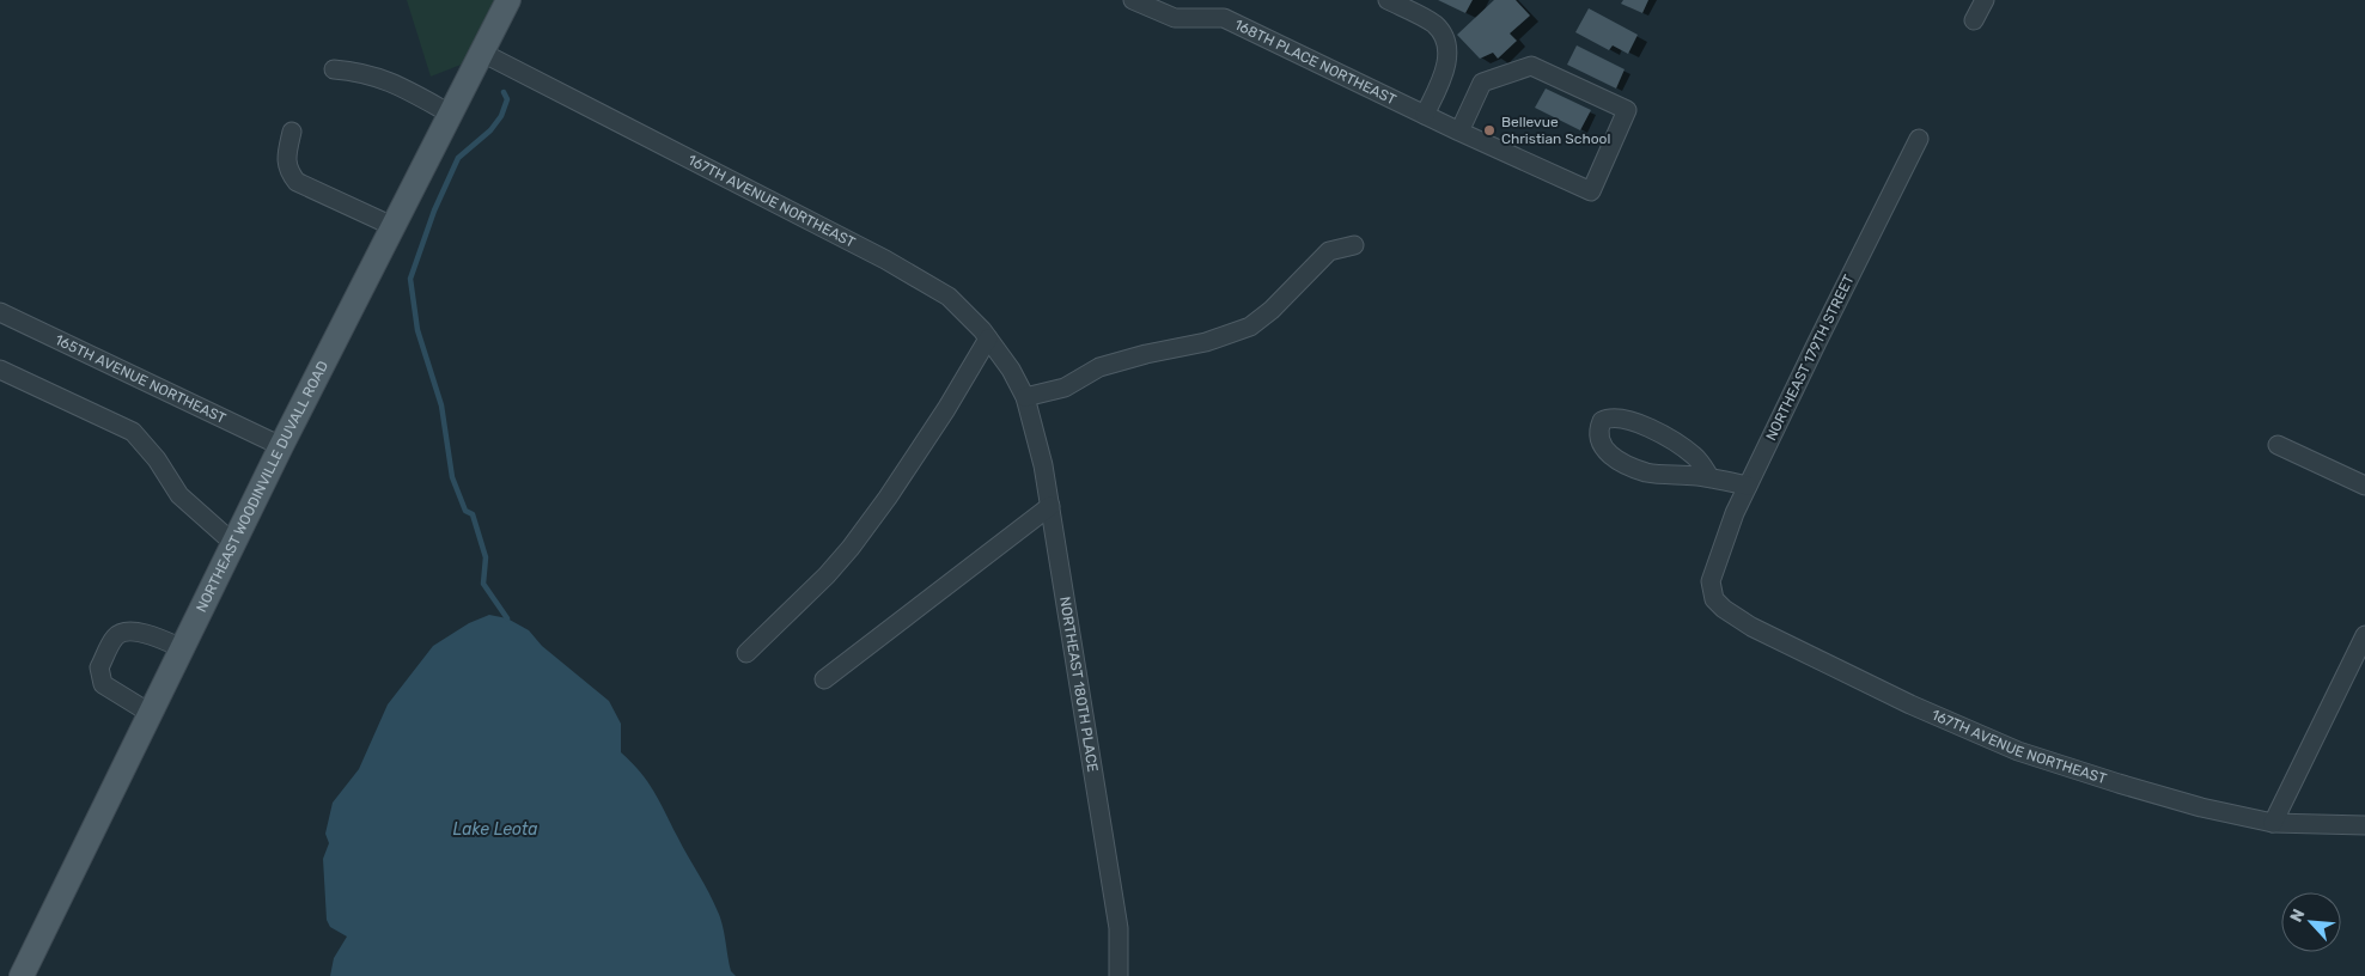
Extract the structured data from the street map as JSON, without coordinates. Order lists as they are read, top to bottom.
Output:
{
  "streets": {
    "main road": ["NORTHEAST WOODINVILLE DUVALL ROAD"],
    "street": [
      "168TH PLACE NORTHEAST",
      "167TH AVENUE NORTHEAST",
      "NORTHEAST 179TH STREET",
      "165TH AVENUE NORTHEAST",
      "NORTHEAST 180TH PLACE"
    ]
  },
  "crossings": [
    ["167TH AVENUE NORTHEAST", "NORTHEAST 179TH STREET"],
    ["167TH AVENUE NORTHEAST", "NORTHEAST WOODINVILLE DUVALL ROAD"],
    ["167TH AVENUE NORTHEAST", "NORTHEAST 180TH PLACE"],
    ["165TH AVENUE NORTHEAST", "NORTHEAST WOODINVILLE DUVALL ROAD"]
  ],
  "water": ["Lake Leota"],
  "places": ["Bellevue Christian School"],
  "north": "top left"
}
